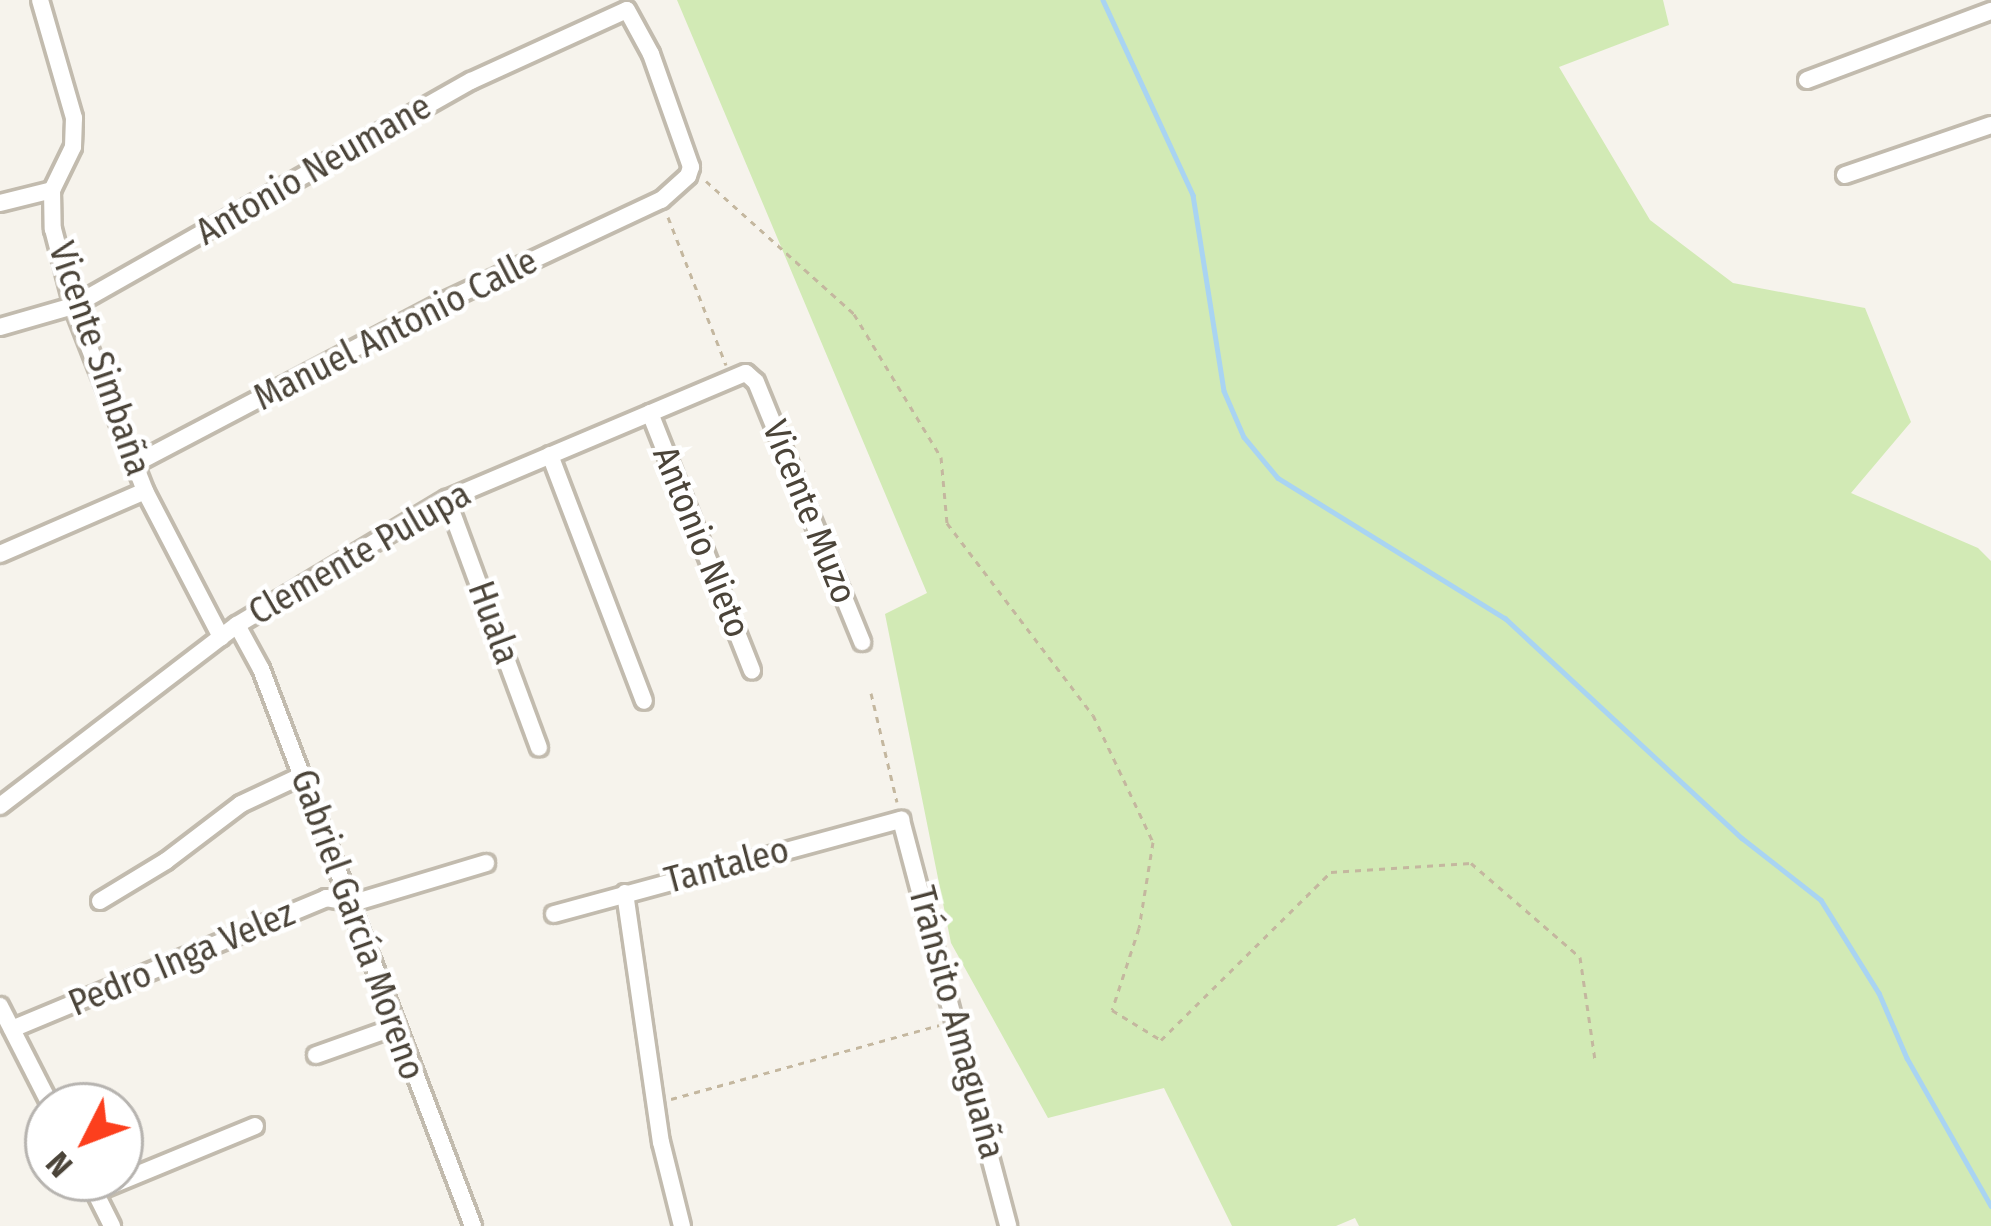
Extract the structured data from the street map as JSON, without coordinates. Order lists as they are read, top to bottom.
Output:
{
  "streets": {
    "street": [
      "Antonio Neumane",
      "Manuel Antonio Calle",
      "Vicente Simbaña",
      "Vicente Muzo",
      "Antonio Nieto",
      "Clemente Pulupa",
      "Huala",
      "Tantaleo",
      "Gabriel García Moreno",
      "Pedro Inga Velez",
      "Tránsito Amaguaña"
    ]
  },
  "crossings": [
    ["Antonio Neumane", "Vicente Simbaña"],
    ["Manuel Antonio Calle", "Vicente Simbaña"],
    ["Vicente Simbaña", "Clemente Pulupa"],
    ["Vicente Muzo", "Clemente Pulupa"],
    ["Antonio Nieto", "Clemente Pulupa"],
    ["Clemente Pulupa", "Huala"],
    ["Clemente Pulupa", "Gabriel García Moreno"],
    ["Tantaleo", "Tránsito Amaguaña"],
    ["Gabriel García Moreno", "Pedro Inga Velez"]
  ],
  "north": "bottom left"
}
